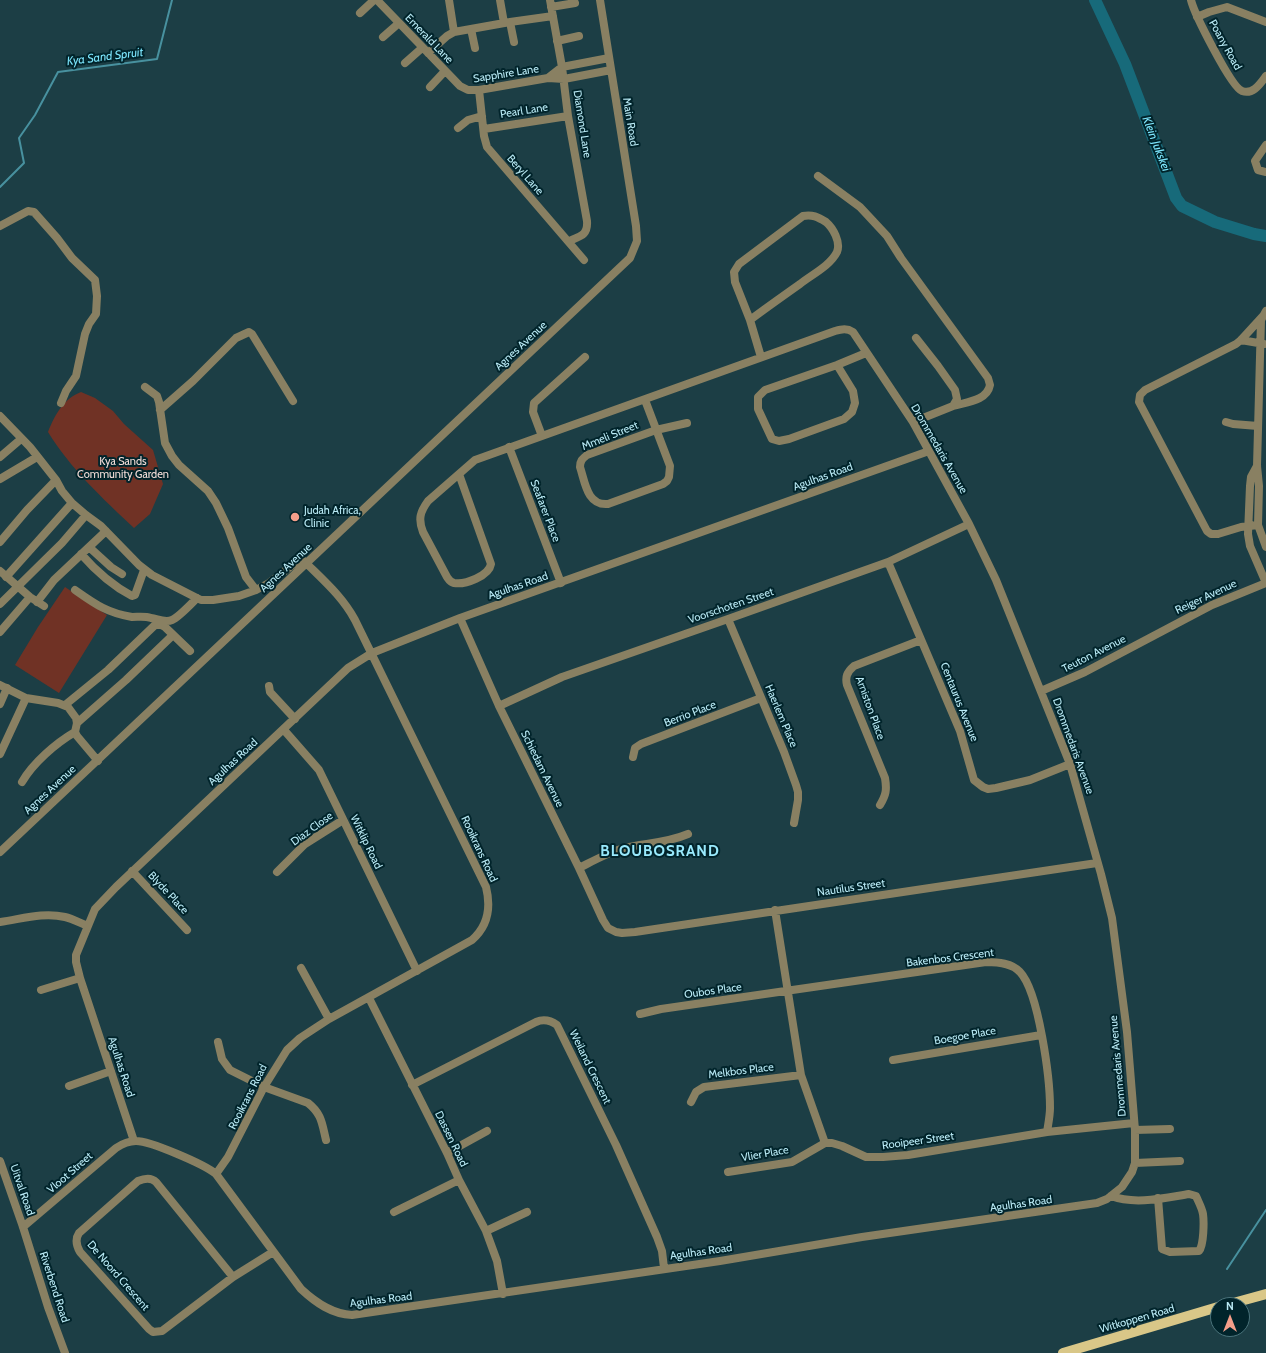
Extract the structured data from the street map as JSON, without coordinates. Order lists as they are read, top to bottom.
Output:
{
  "streets": {
    "main road": ["Witkoppen Road"],
    "street": [
      "Emerald Lane",
      "Poany Road",
      "Sapphire Lane",
      "Pearl Lane",
      "Main Road",
      "Diamond Lane",
      "Beryl Lane",
      "Agnes Avenue",
      "Mmeli Street",
      "Drommedaris Avenue",
      "Agulhas Road",
      "Seafarer Place",
      "Reiger Avenue",
      "Voorschoten Street",
      "Teuton Avenue",
      "Centaurus Avenue",
      "Arniston Place",
      "Berrio Place",
      "Haerlem Place",
      "Schiedam Avenue",
      "Diaz Close",
      "Witklip Road",
      "Rooikrans Road",
      "Nautilus Street",
      "Blyde Place",
      "Bakenbos Crescent",
      "Oubos Place",
      "Boegoe Place",
      "Weiland Crescent",
      "Melkbos Place",
      "Dassen Road",
      "Rooipeer Street",
      "Vlier Place",
      "Vloot Street",
      "Uitval Road",
      "De Noord Crescent",
      "Riverbend Road"
    ]
  },
  "crossings": [
    ["Emerald Lane", "Sapphire Lane"],
    ["Sapphire Lane", "Main Road"],
    ["Sapphire Lane", "Diamond Lane"],
    ["Sapphire Lane", "Beryl Lane"],
    ["Pearl Lane", "Diamond Lane"],
    ["Pearl Lane", "Beryl Lane"],
    ["Main Road", "Agnes Avenue"],
    ["Diamond Lane", "Beryl Lane"],
    ["Agnes Avenue", "Rooikrans Road"],
    ["Drommedaris Avenue", "Agulhas Road"],
    ["Drommedaris Avenue", "Voorschoten Street"],
    ["Drommedaris Avenue", "Teuton Avenue"],
    ["Drommedaris Avenue", "Centaurus Avenue"],
    ["Drommedaris Avenue", "Nautilus Street"],
    ["Drommedaris Avenue", "Rooipeer Street"],
    ["Agulhas Road", "Seafarer Place"],
    ["Agulhas Road", "Schiedam Avenue"],
    ["Agulhas Road", "Witklip Road"],
    ["Agulhas Road", "Rooikrans Road"],
    ["Agulhas Road", "Blyde Place"],
    ["Agulhas Road", "Weiland Crescent"],
    ["Agulhas Road", "Dassen Road"],
    ["Agulhas Road", "Vloot Street"],
    ["Agulhas Road", "De Noord Crescent"],
    ["Reiger Avenue", "Teuton Avenue"],
    ["Voorschoten Street", "Centaurus Avenue"],
    ["Voorschoten Street", "Haerlem Place"],
    ["Voorschoten Street", "Schiedam Avenue"],
    ["Centaurus Avenue", "Arniston Place"],
    ["Berrio Place", "Haerlem Place"],
    ["Schiedam Avenue", "Nautilus Street"],
    ["Diaz Close", "Witklip Road"],
    ["Witklip Road", "Rooikrans Road"],
    ["Rooikrans Road", "Dassen Road"],
    ["Bakenbos Crescent", "Oubos Place"],
    ["Bakenbos Crescent", "Boegoe Place"],
    ["Bakenbos Crescent", "Rooipeer Street"],
    ["Weiland Crescent", "Dassen Road"],
    ["Rooipeer Street", "Vlier Place"],
    ["Vloot Street", "Uitval Road"],
    ["Vloot Street", "Riverbend Road"],
    ["Uitval Road", "Riverbend Road"]
  ],
  "districts": ["BLOUBOSRAND"],
  "water": ["Kya Sand Spruit", "Klein Jukskei"],
  "parks": ["Kya Sands Community Garden"],
  "places": ["Judah Africa, Clinic"],
  "north": "top"
}
